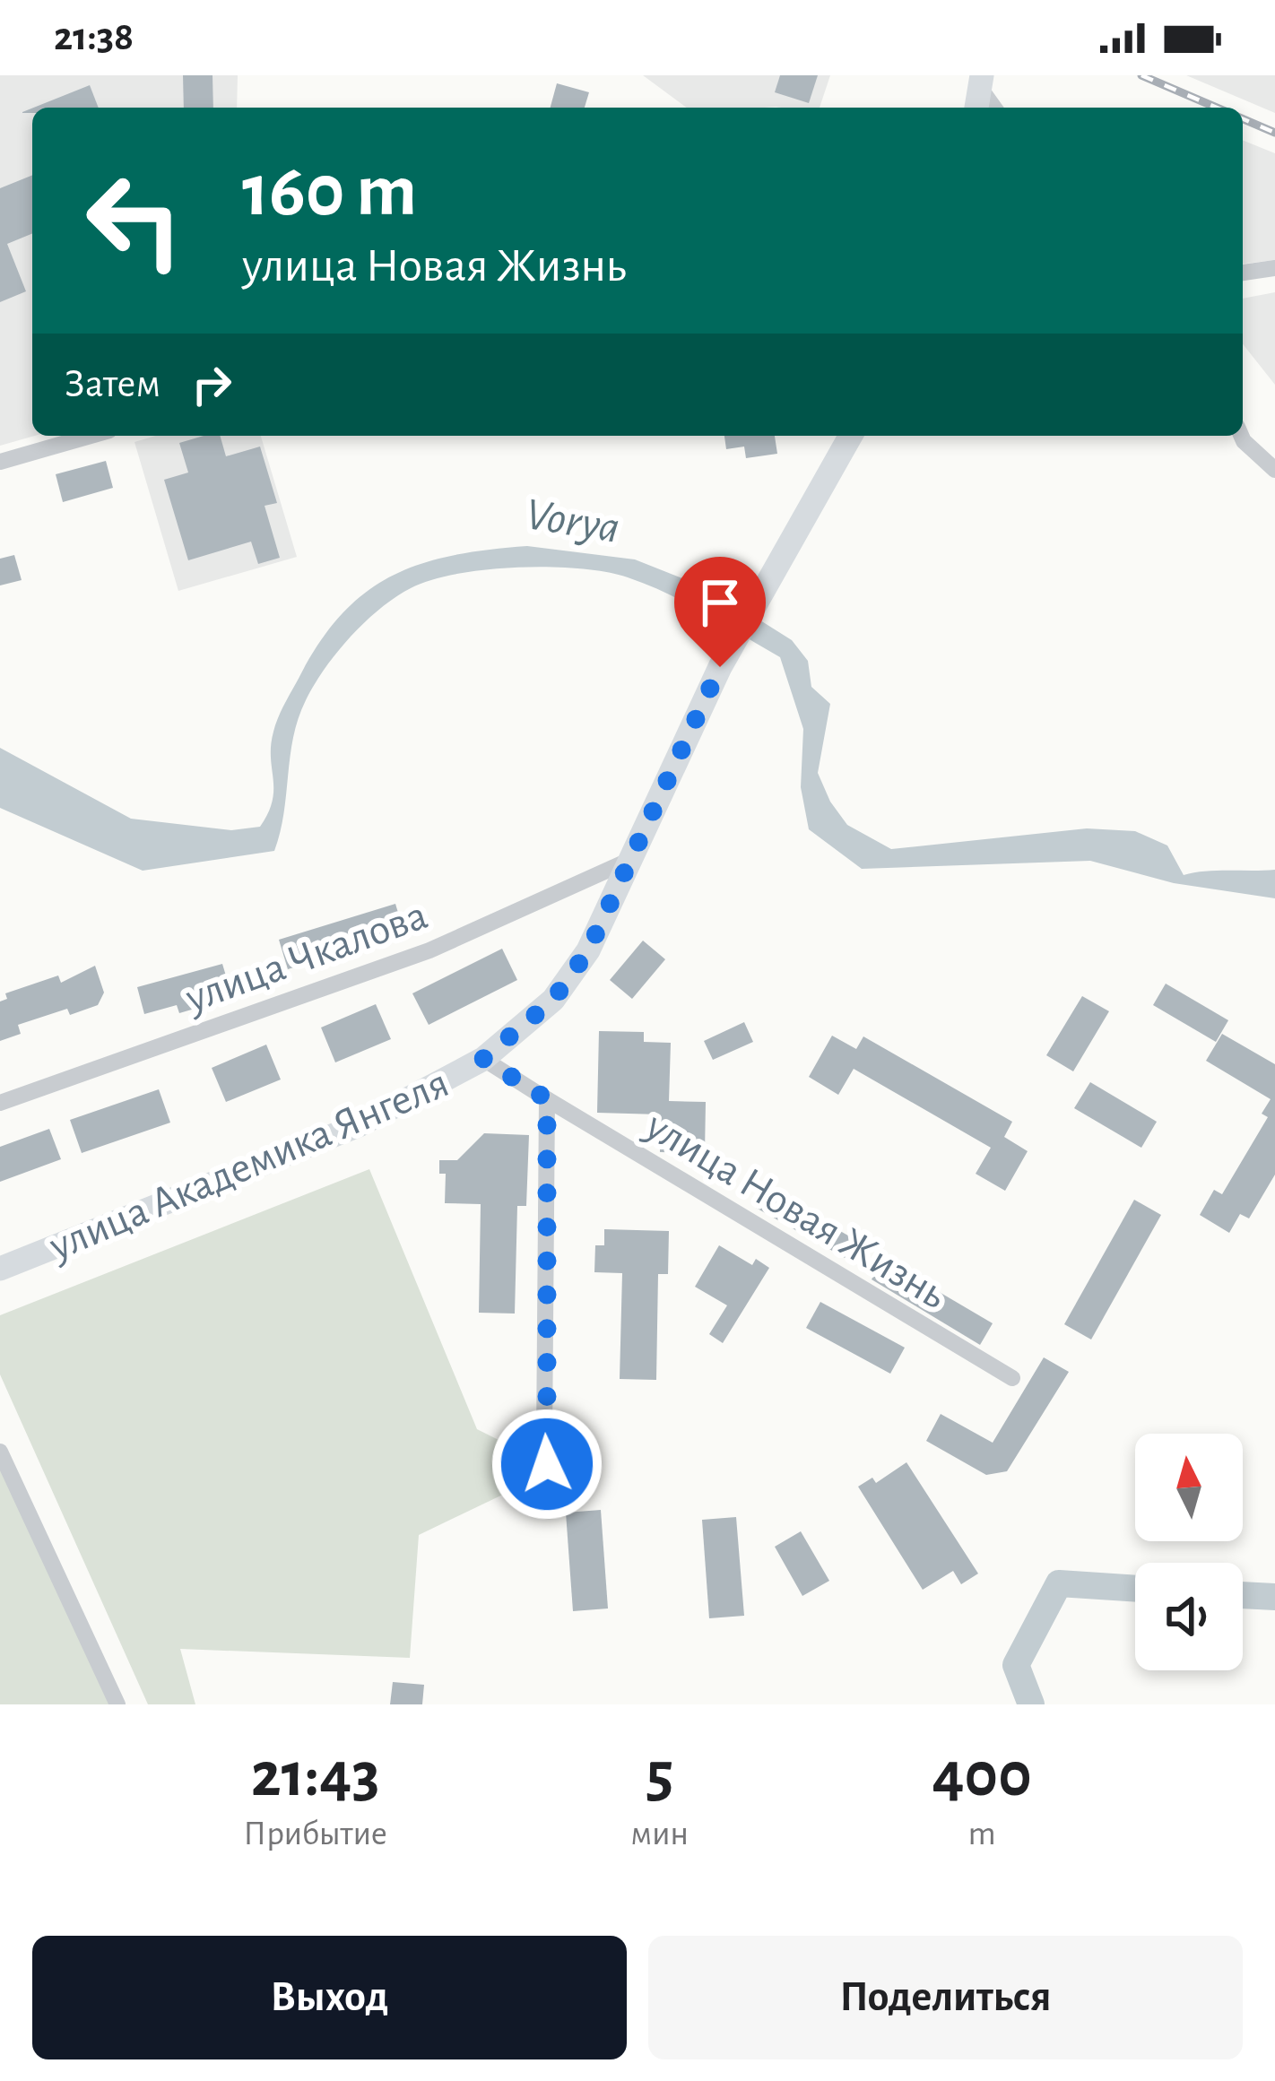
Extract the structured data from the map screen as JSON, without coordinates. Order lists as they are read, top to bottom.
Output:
{
  "streets": {
    "main road": ["улица Академика Янгеля"],
    "street": ["улица Чкалова", "улица Новая Жизнь"]
  },
  "crossings": [
    ["улица Чкалова", "улица Академика Янгеля"],
    ["улица Академика Янгеля", "улица Новая Жизнь"]
  ],
  "water": ["Vorya"],
  "north": "top",
  "page": {
    "status": "21:38",
    "turn": ["160 m", "улица Новая Жизнь"],
    "then": "Затем",
    "eta": [
      "21:43",
      "Прибытие",
      "5",
      "мин",
      "400",
      "m"
    ],
    "buttons": ["Выход", "Поделиться"]
  }
}
